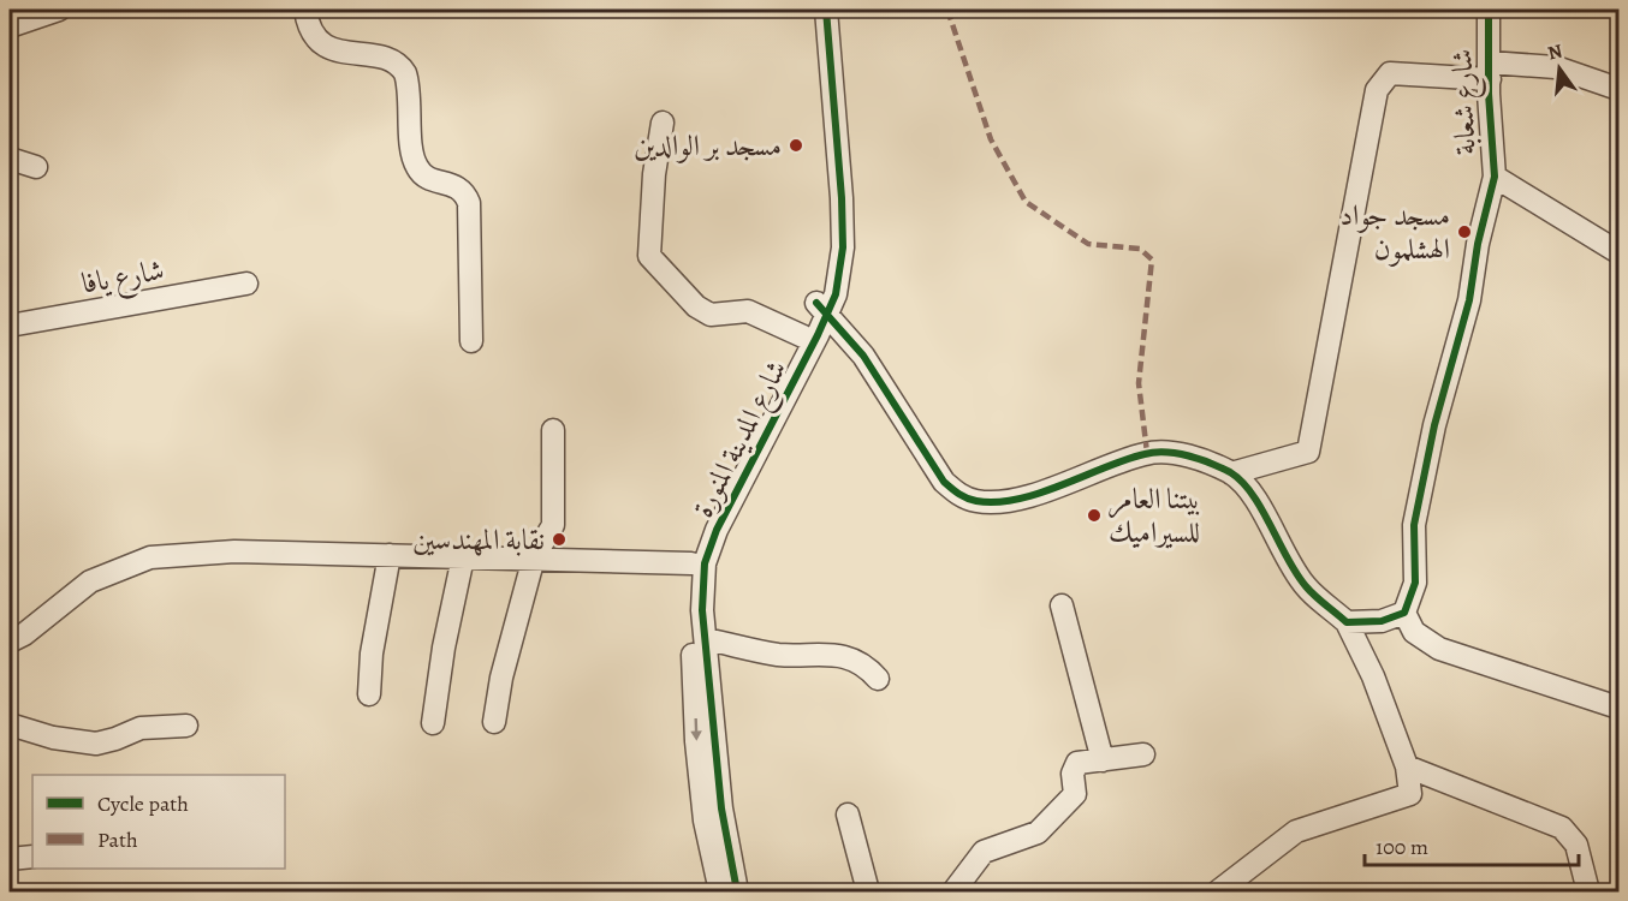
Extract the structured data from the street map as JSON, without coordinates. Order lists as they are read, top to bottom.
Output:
{
  "streets": {
    "street": ["شارع شعابة", "شارع يافا", "شارع المدينة المنورة"]
  },
  "places": [
    "مسجد بر الوالدين",
    "مسجد جواد الهشلمون",
    "بيتنا العامر للسيراميك",
    "نقابة المهندسين"
  ],
  "legend": ["Cycle path", "Path"],
  "scale_bar": "100 m",
  "north": "top"
}
